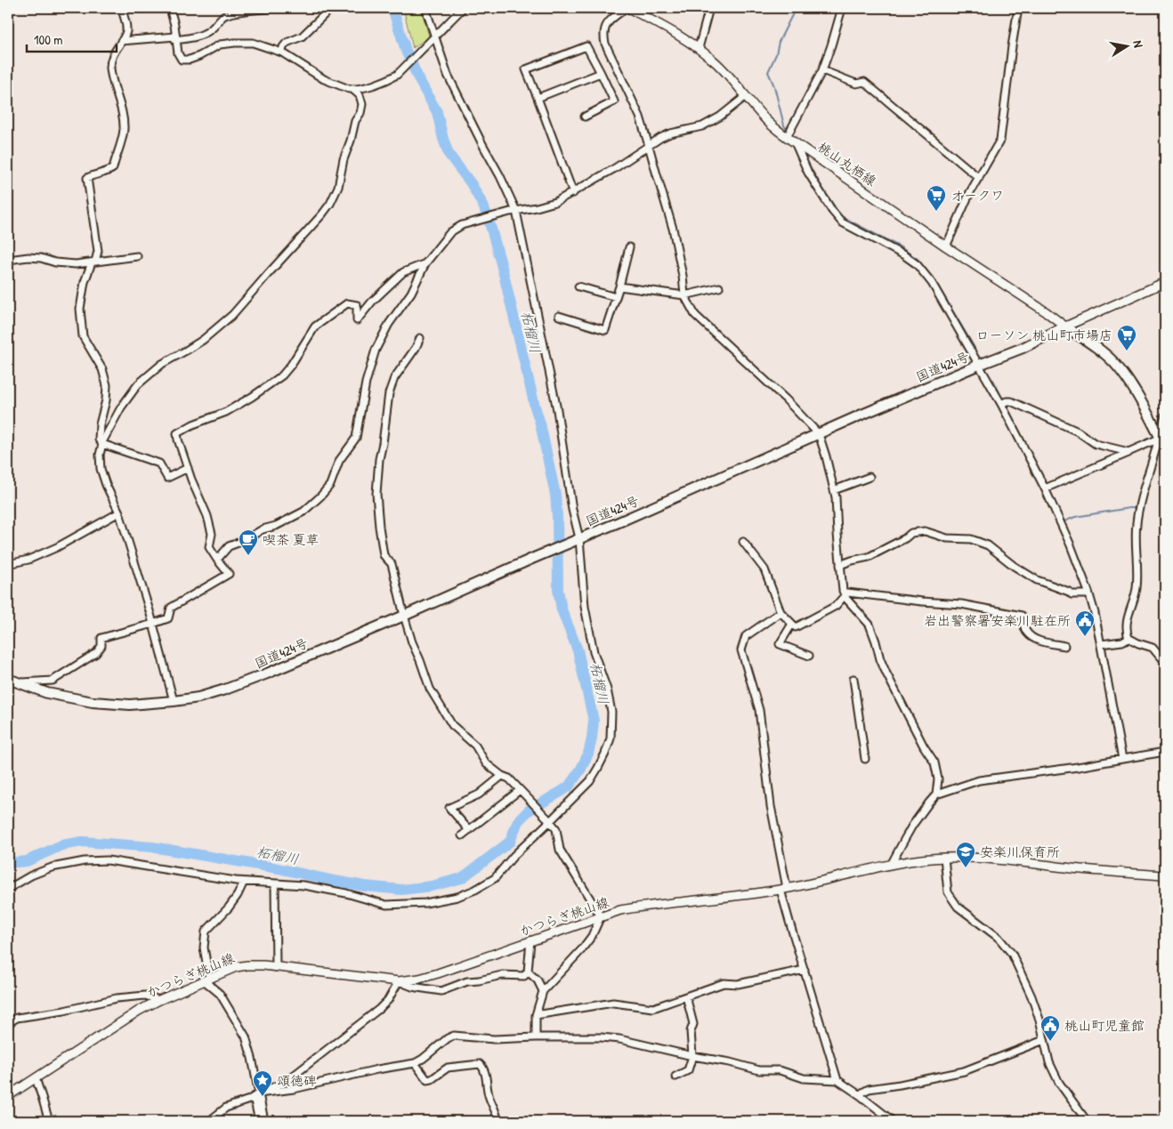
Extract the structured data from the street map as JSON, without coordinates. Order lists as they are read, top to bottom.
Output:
{
  "streets": {
    "highway": ["国道424号"],
    "main road": ["桃山丸栖線", "かつらぎ桃山線"]
  },
  "crossings": [
    ["桃山丸栖線", "国道424号"]
  ],
  "water": ["柘榴川"],
  "places": {
    "supermarket": ["オークワ", "ローソン 桃山町市場店"],
    "cafe": ["喫茶 夏草"],
    "public building": ["岩出警察署安楽川駐在所", "桃山町児童館"],
    "school or university": ["安楽川保育所"],
    "place": ["頌徳碑"]
  },
  "scale_bar": "100 m",
  "north": "right"
}
